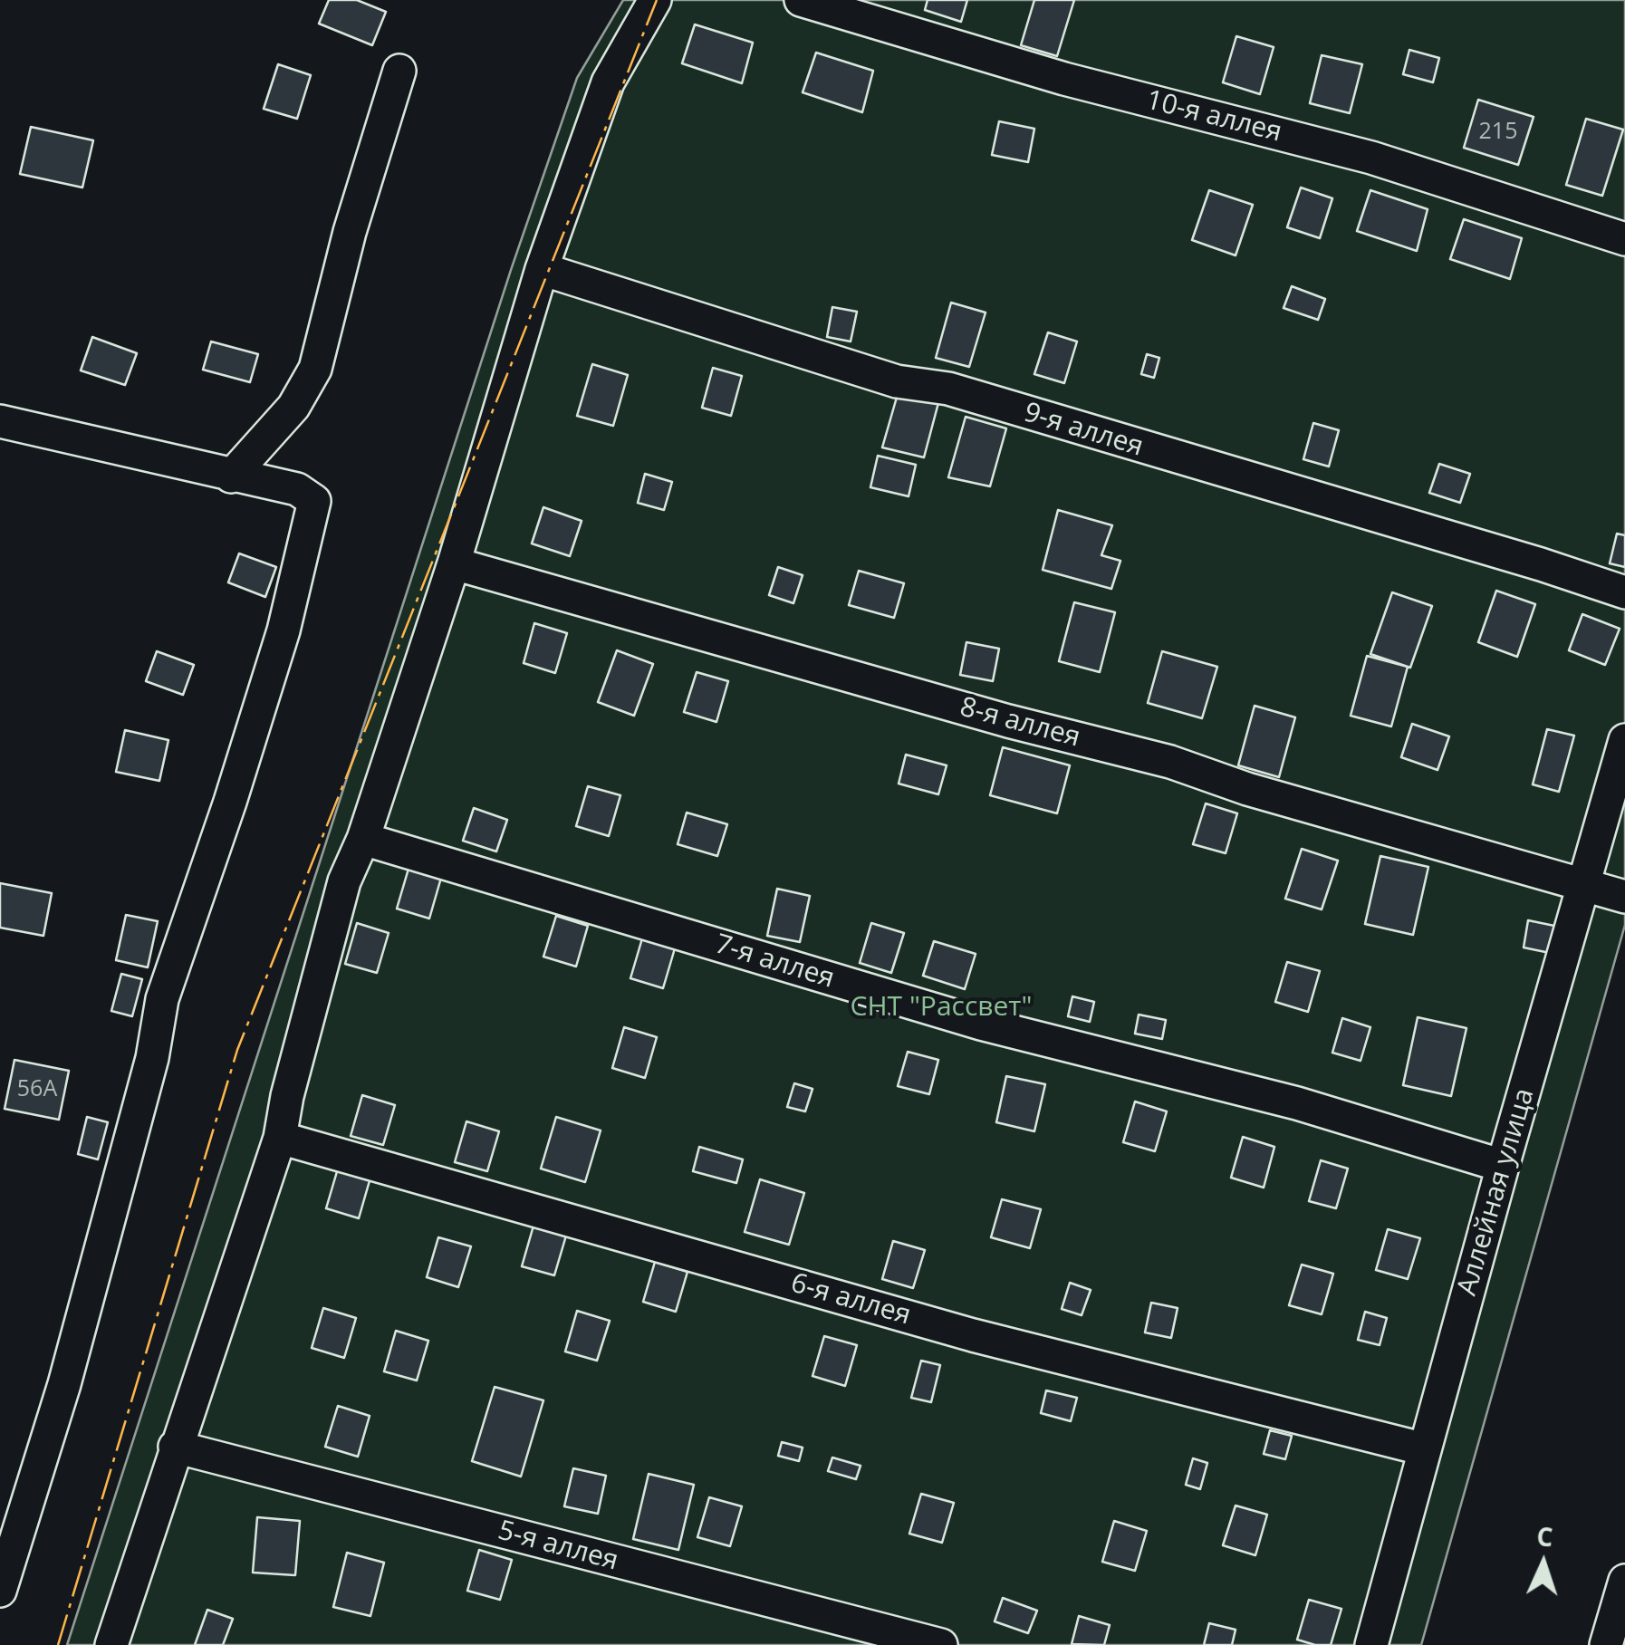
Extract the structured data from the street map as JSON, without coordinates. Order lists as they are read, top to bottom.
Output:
{
  "streets": {
    "street": [
      "10-я аллея",
      "9-я аллея",
      "8-я аллея",
      "7-я аллея",
      "Аллейная улица",
      "6-я аллея",
      "5-я аллея"
    ]
  },
  "crossings": [
    ["8-я аллея", "Аллейная улица"],
    ["7-я аллея", "Аллейная улица"],
    ["Аллейная улица", "6-я аллея"]
  ],
  "parks": ["СНТ \"Рассвет\""],
  "house_numbers": ["215", "56А"],
  "north": "top"
}
